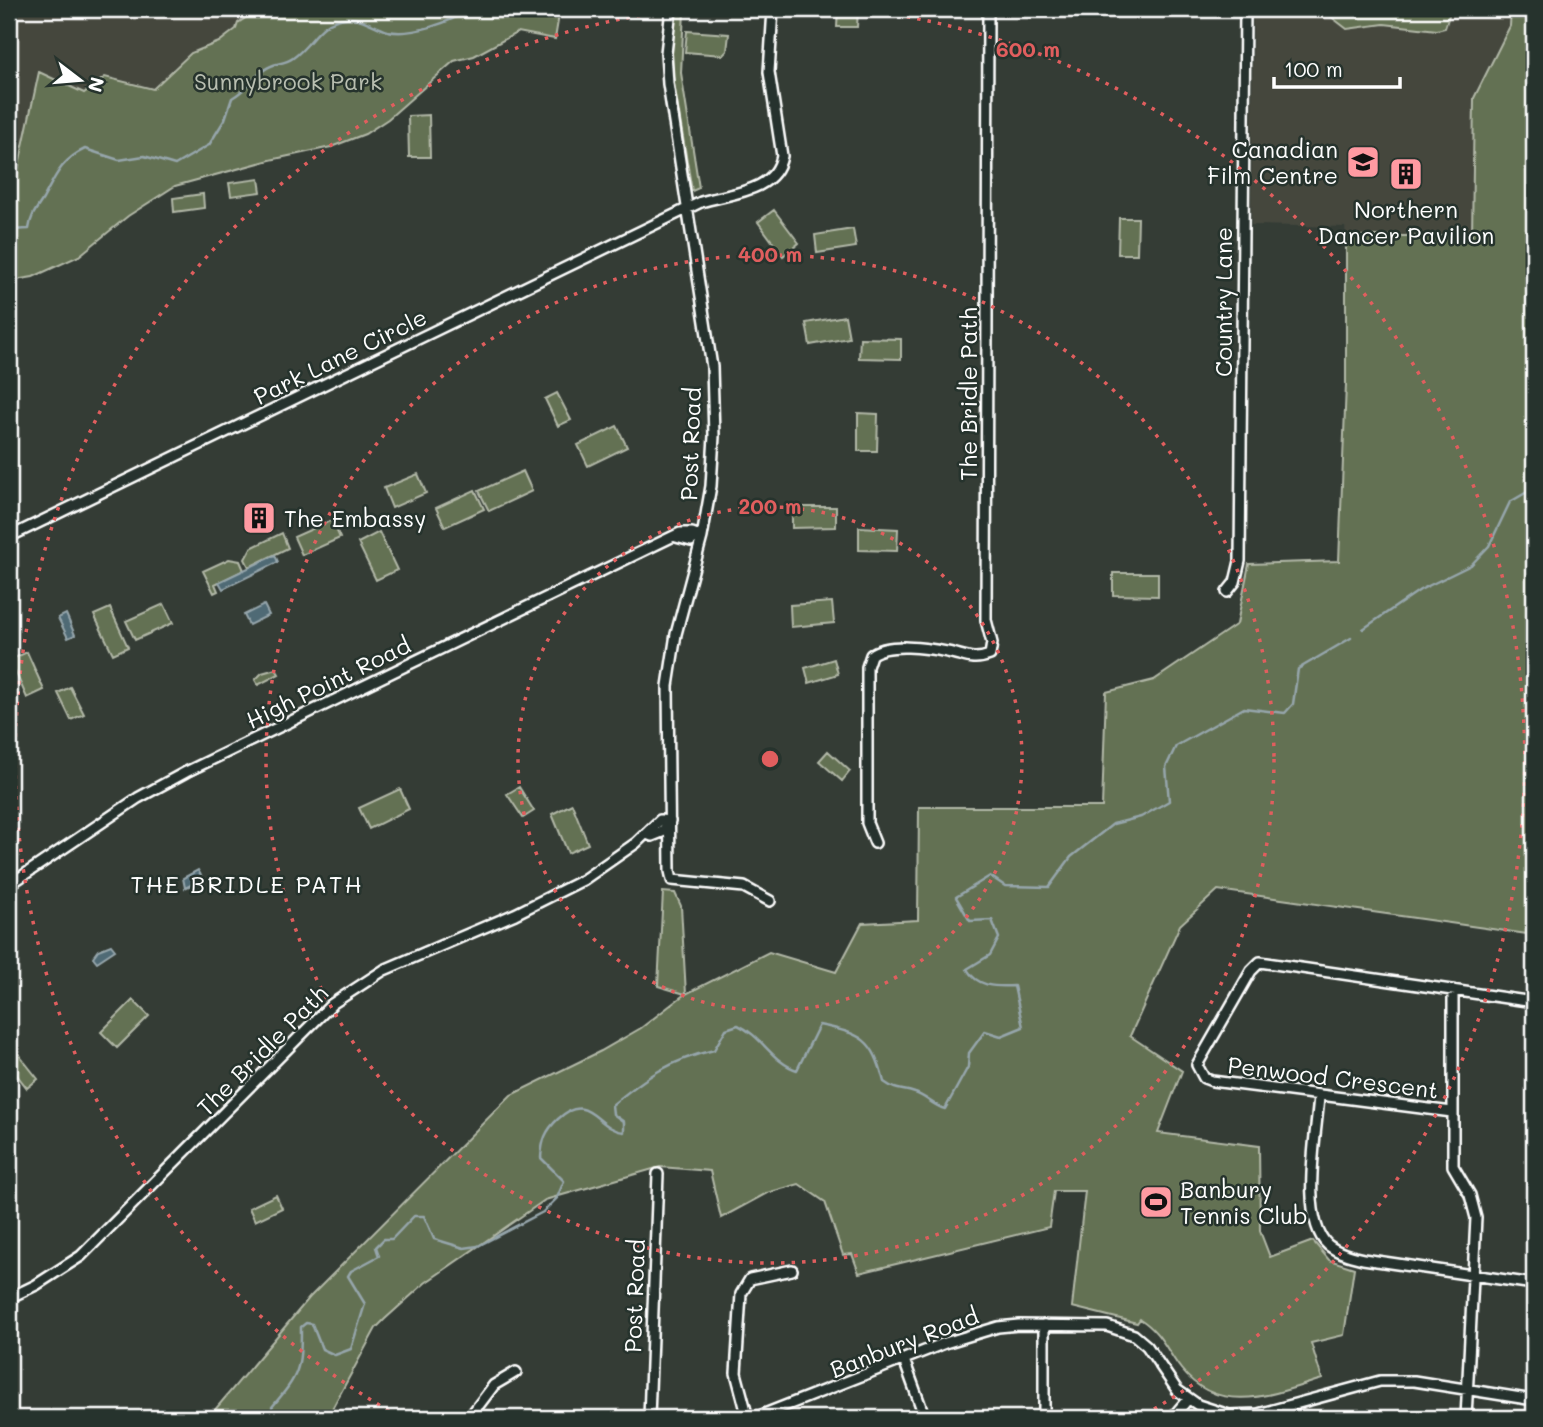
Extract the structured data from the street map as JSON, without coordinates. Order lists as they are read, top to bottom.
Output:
{
  "streets": {
    "street": [
      "Country Lane",
      "Park Lane Circle",
      "The Bridle Path",
      "Post Road",
      "High Point Road",
      "Penwood Crescent",
      "Banbury Road"
    ]
  },
  "crossings": [
    ["Park Lane Circle", "Post Road"],
    ["The Bridle Path", "Post Road"],
    ["Post Road", "High Point Road"]
  ],
  "districts": ["THE BRIDLE PATH"],
  "parks": ["Sunnybrook Park"],
  "places": {
    "school or university": ["Canadian Film Centre"],
    "building": ["Northern Dancer Pavilion", "The Embassy"],
    "sports": ["Banbury Tennis Club"]
  },
  "scale_bar": "100 m",
  "north": "right",
  "rings": ["600 m", "400 m", "200 m"]
}
